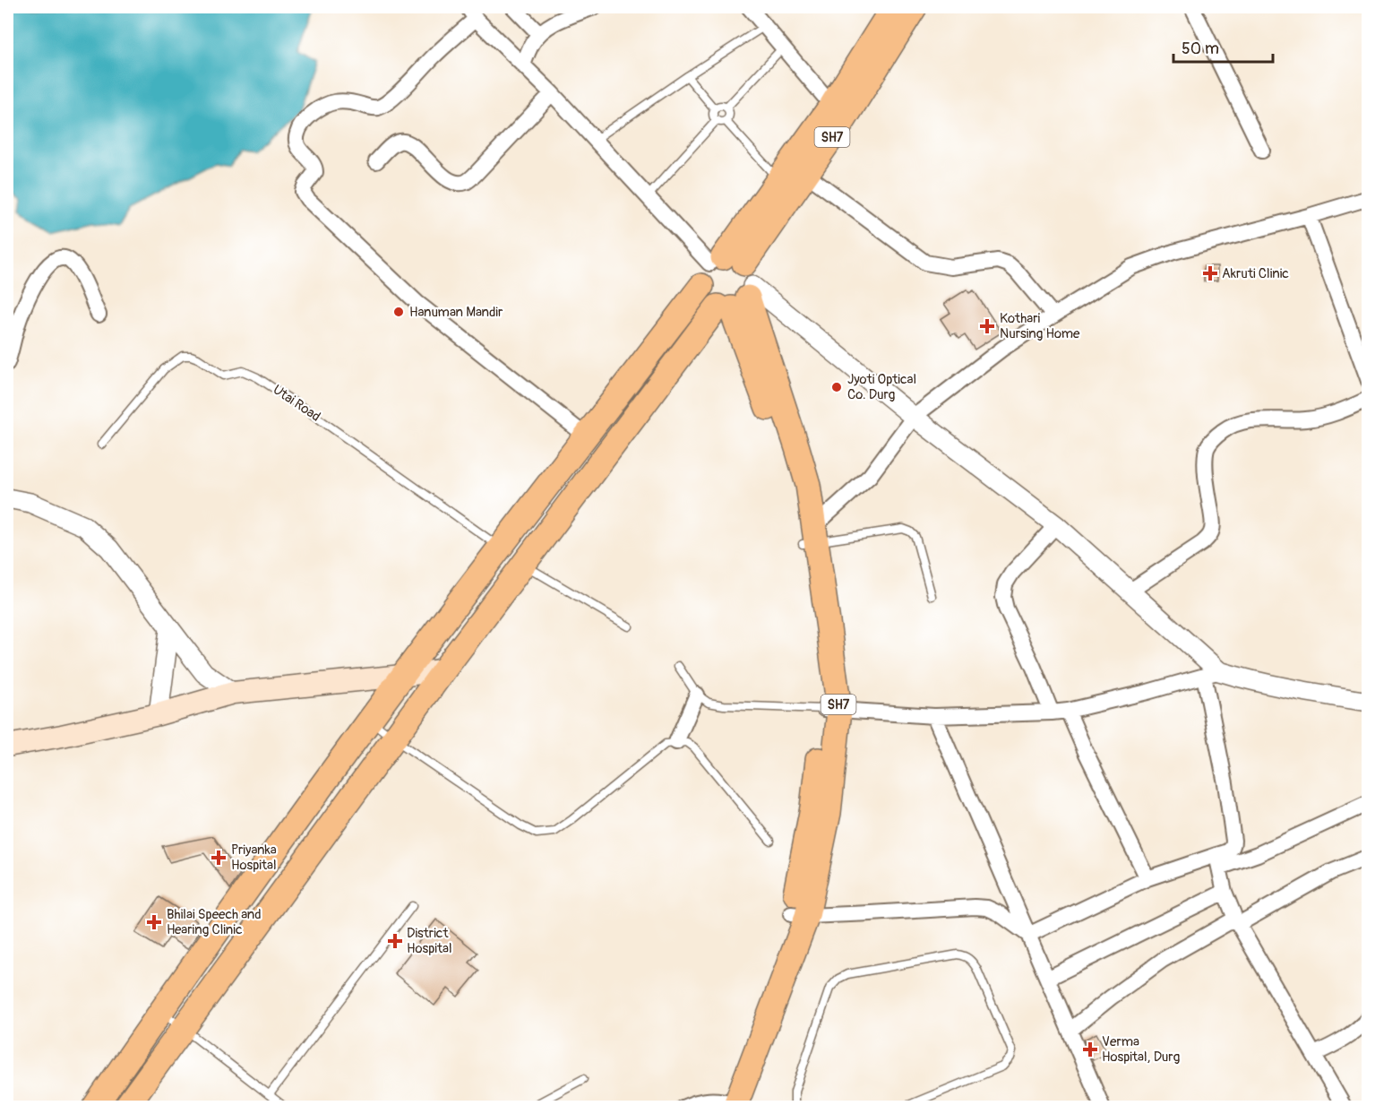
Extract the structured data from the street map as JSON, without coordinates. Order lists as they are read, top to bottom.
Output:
{
  "streets": {
    "main road": ["SH7"],
    "lane": ["Utai Road"]
  },
  "places": {
    "health": [
      "Akruti Clinic",
      "Kothari Nursing Home",
      "Priyanka Hospital",
      "Bhilai Speech and Hearing Clinic",
      "District Hospital",
      "Verma Hospital, Durg"
    ],
    "other": ["Hanuman Mandir", "Jyoti Optical Co. Durg"]
  },
  "scale_bar": "50 m"
}
